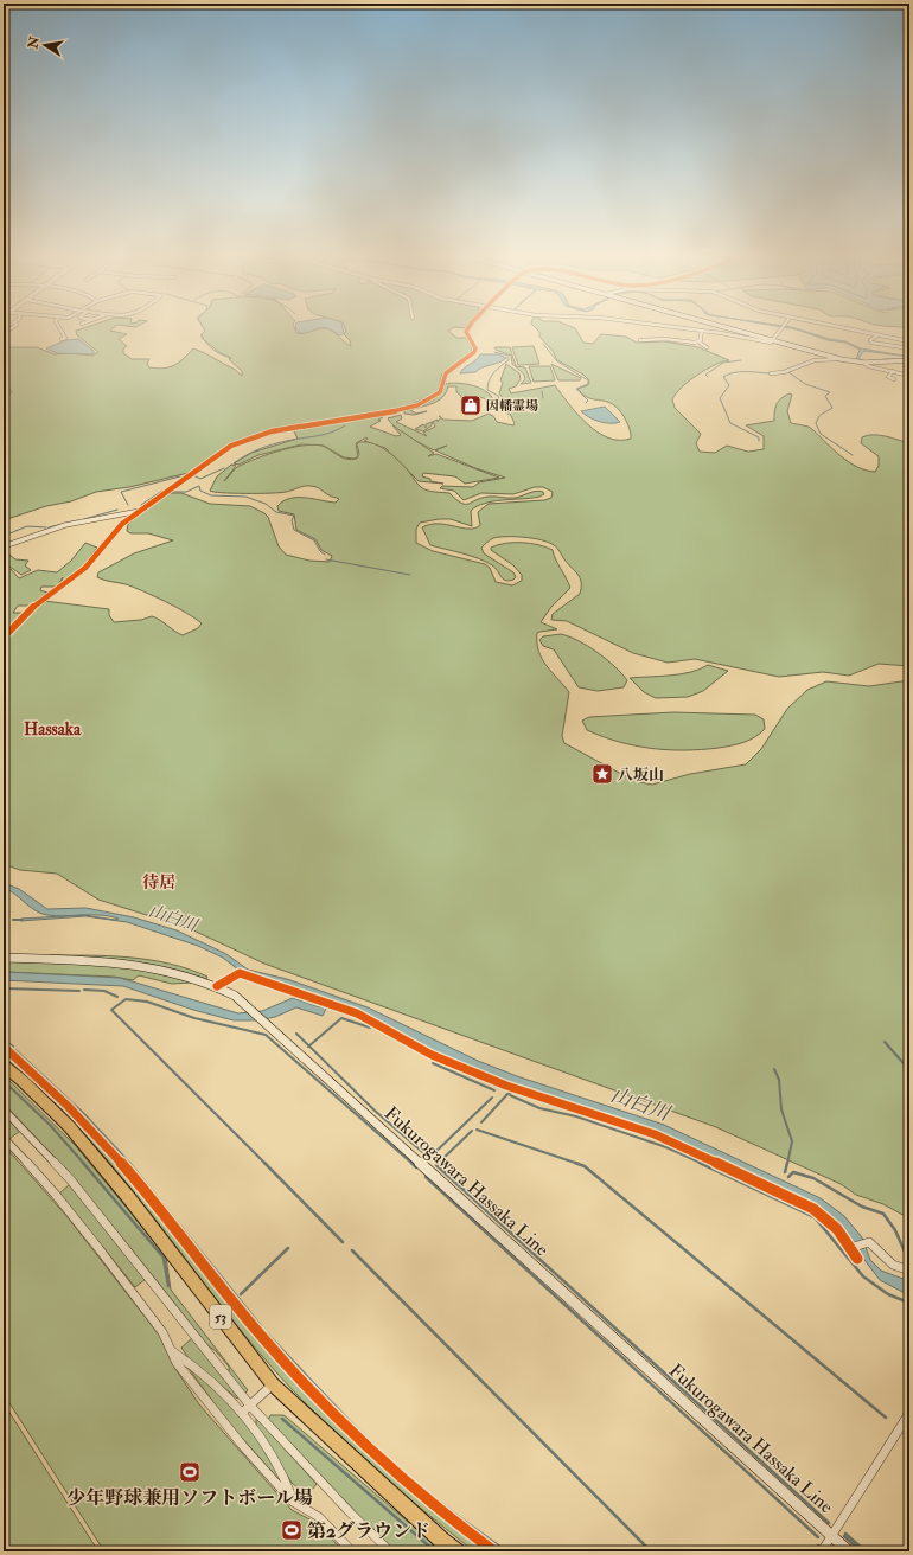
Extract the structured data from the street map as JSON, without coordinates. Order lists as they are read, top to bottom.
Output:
{
  "streets": {
    "highway": ["53"],
    "main road": ["Fukurogawara Hassaka Line"]
  },
  "districts": ["Hassaka", "待居"],
  "water": ["山白川"],
  "places": {
    "shop": ["因幡霊場"],
    "place": ["八坂山"],
    "sports": ["少年野球兼用ソフトボール場", "第2グラウンド"]
  },
  "north": "left"
}
